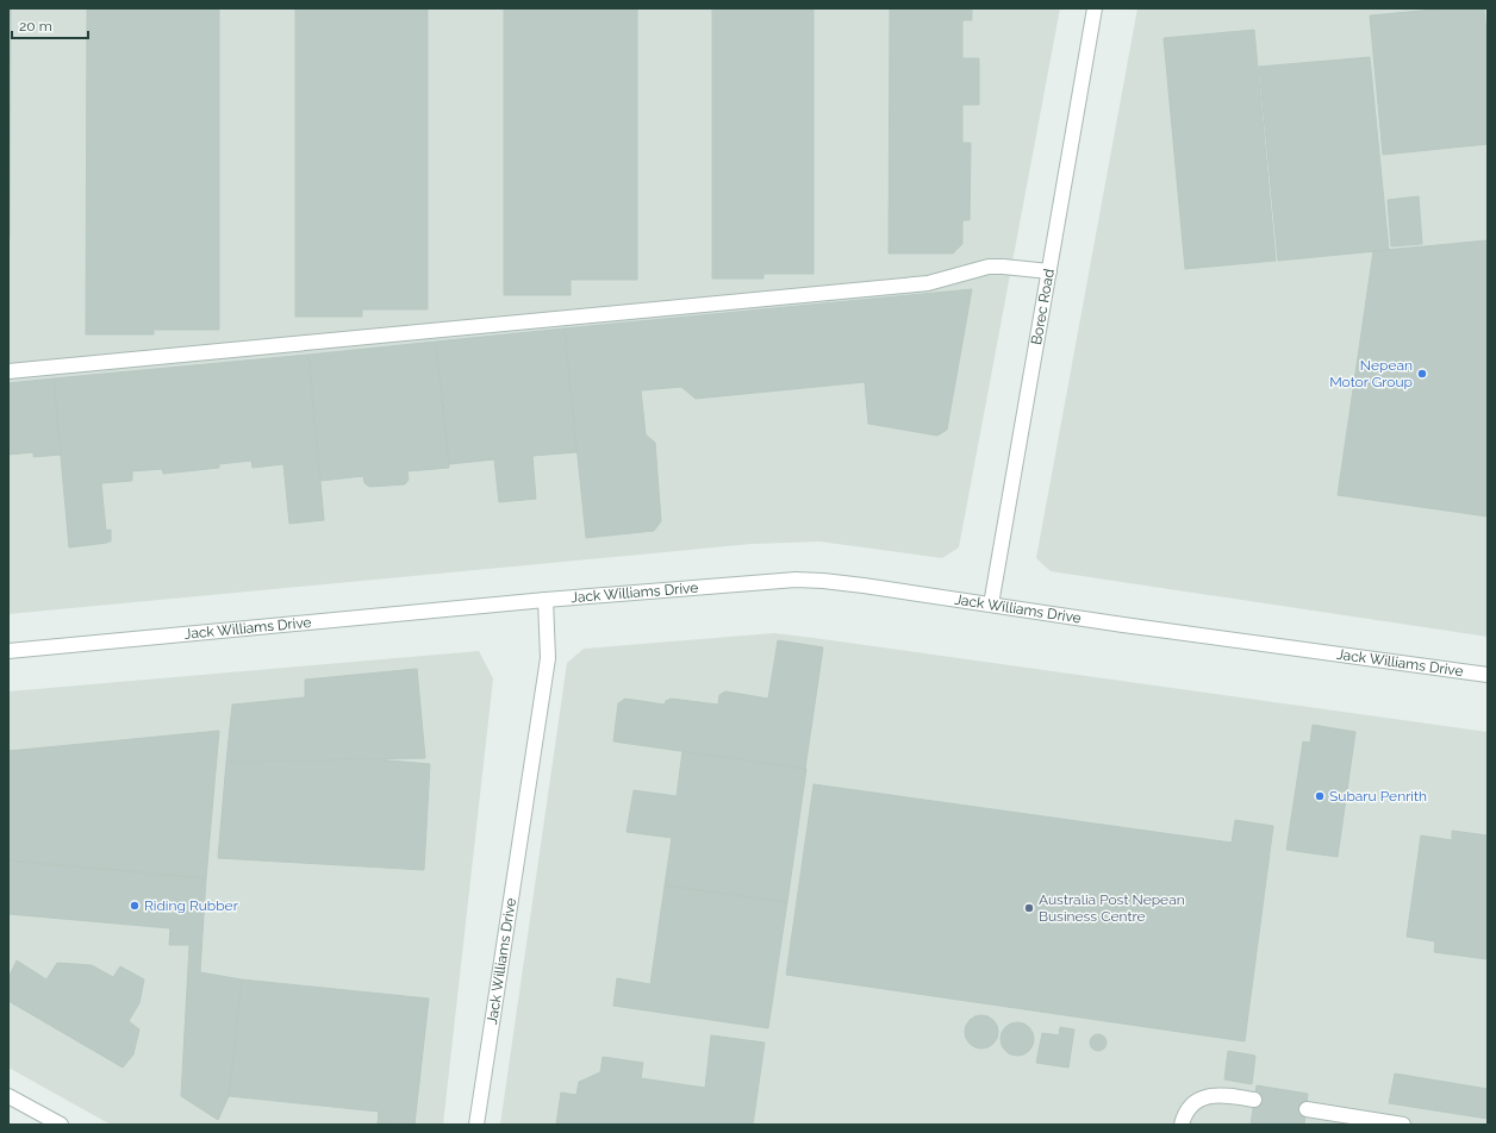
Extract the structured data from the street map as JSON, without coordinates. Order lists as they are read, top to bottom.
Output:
{
  "streets": {
    "street": ["Borec Road", "Jack Williams Drive"]
  },
  "crossings": [
    ["Borec Road", "Jack Williams Drive"]
  ],
  "places": [
    "Nepean Motor Group",
    "Subaru Penrith",
    "Riding Rubber",
    "Australia Post Nepean Business Centre"
  ],
  "scale_bar": "20 m"
}
